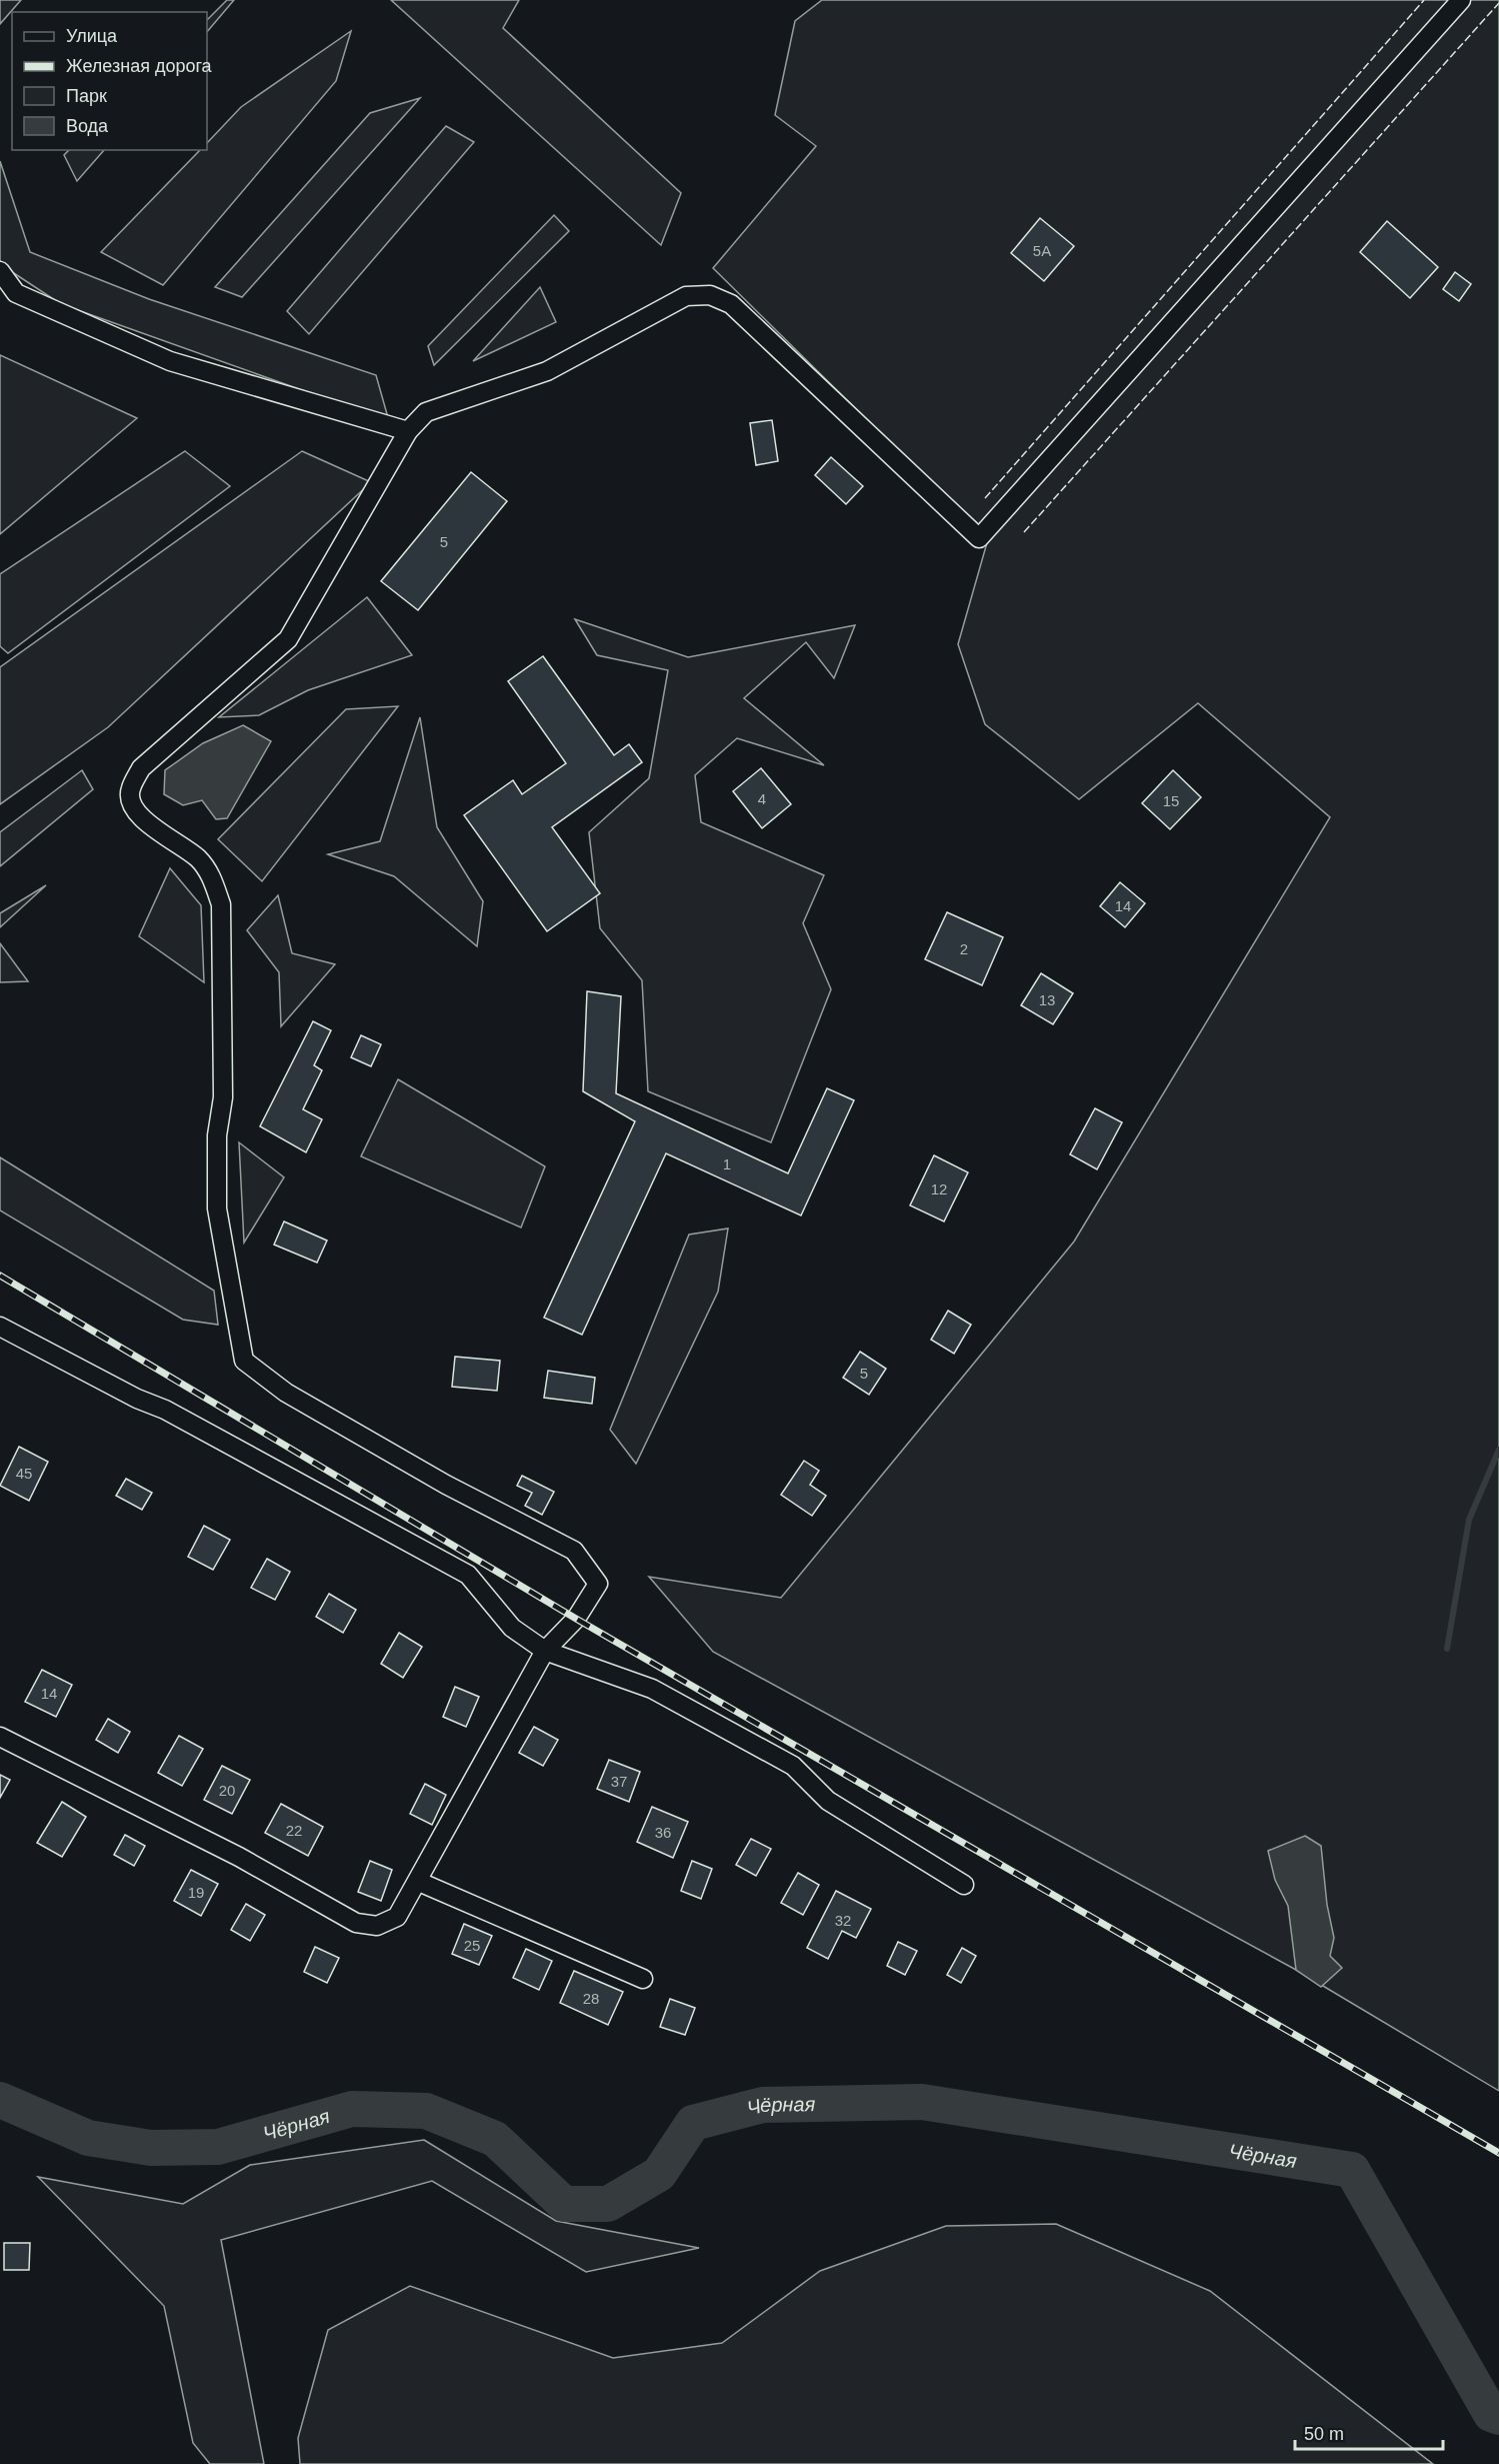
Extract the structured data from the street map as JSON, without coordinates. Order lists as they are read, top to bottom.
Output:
{
  "water": ["Чёрная"],
  "house_numbers": [
    "5А",
    "5",
    "4",
    "15",
    "14",
    "2",
    "13",
    "1",
    "12",
    "5",
    "45",
    "14",
    "37",
    "20",
    "22",
    "36",
    "19",
    "32",
    "25",
    "28"
  ],
  "legend": [
    "Улица",
    "Железная дорога",
    "Парк",
    "Вода"
  ],
  "scale_bar": "50 m"
}
